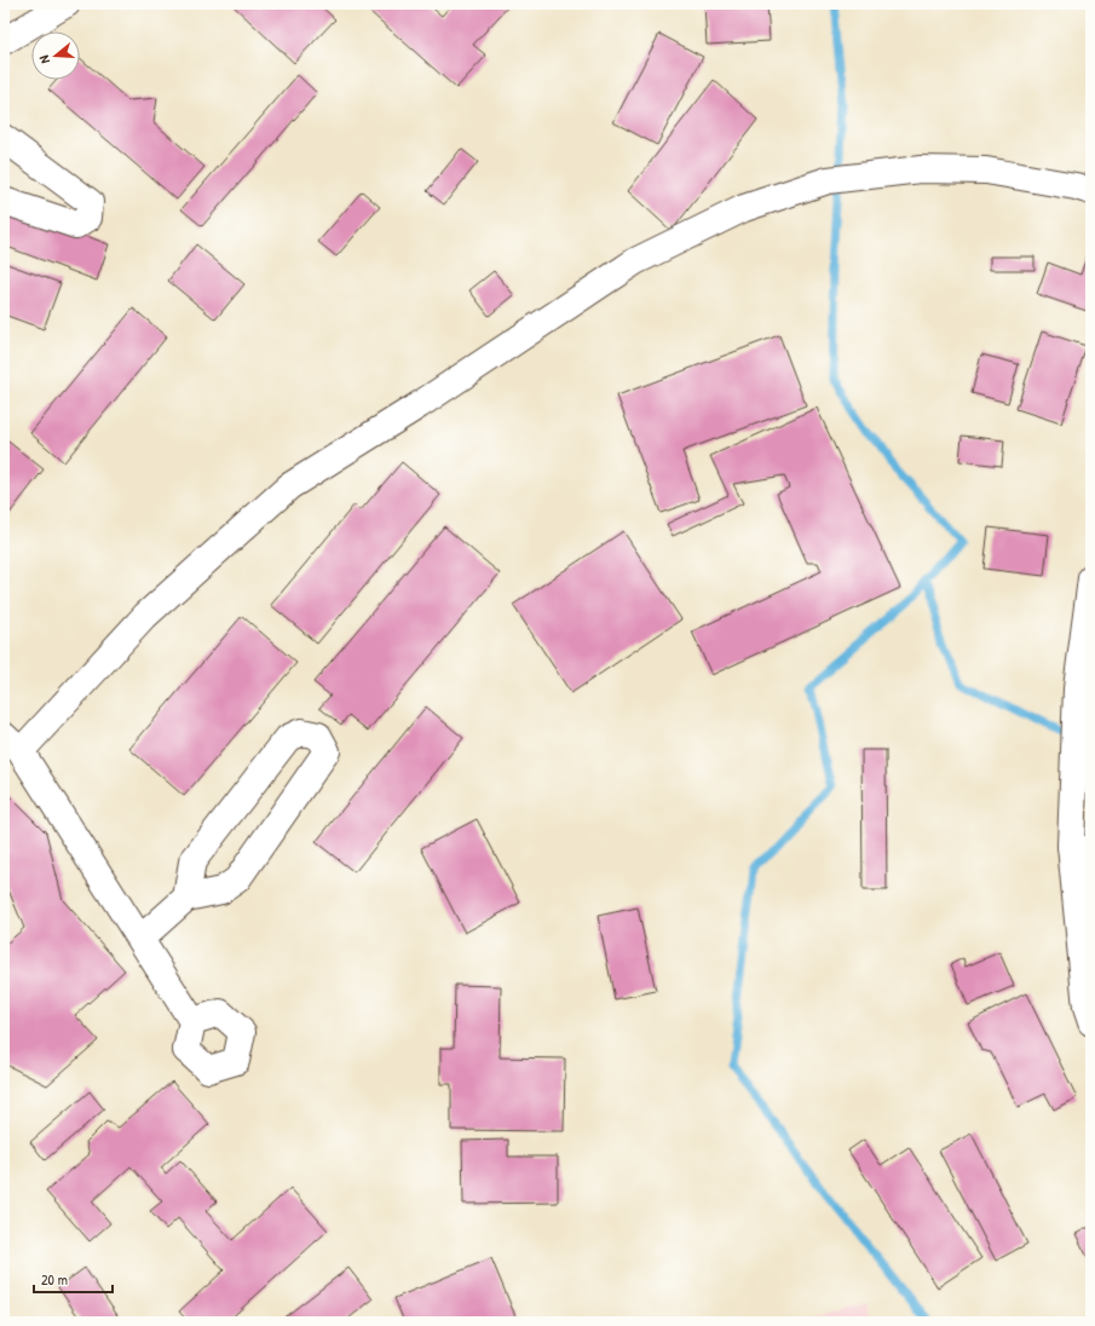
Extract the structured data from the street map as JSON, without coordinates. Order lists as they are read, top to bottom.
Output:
{
  "scale_bar": "20 m",
  "north": "left"
}
